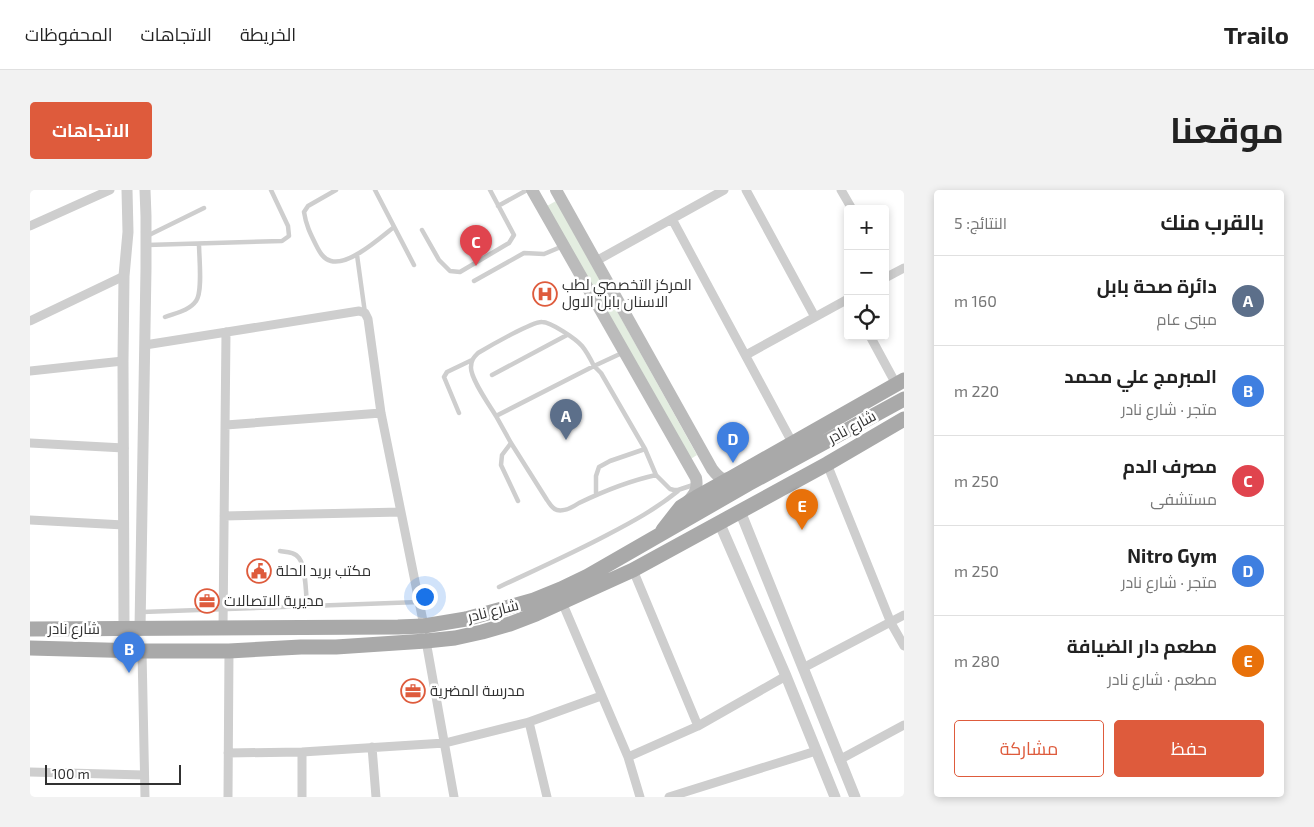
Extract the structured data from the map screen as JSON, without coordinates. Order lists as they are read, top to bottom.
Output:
{
  "streets": {
    "main road": ["شارع نادر"]
  },
  "places": {
    "hospital": ["المركز التخصصي لطب الاسنان بابل الاول"],
    "public building": ["مكتب بريد الحلة"],
    "office": ["مديرية الاتصالات", "مدرسة المضرية"]
  },
  "scale_bar": "100 m",
  "page": {
    "header": "Trailo",
    "nav": ["الخريطة", "الاتجاهات", "المحفوظات"],
    "title": "موقعنا",
    "buttons": [
      "الاتجاهات",
      ["حفظ", "مشاركة"]
    ],
    "heading": ["بالقرب منك", "النتائج: 5"],
    "map_buttons": ["+", "−"],
    "pins": [
      "C",
      "A",
      "D",
      "E",
      "B"
    ],
    "list": [
      {
        "mark": "A",
        "name": "دائرة صحة بابل",
        "note": "مبنى عام",
        "value": "160 m"
      },
      {
        "mark": "B",
        "name": "المبرمج علي محمد",
        "note": "متجر · شارع نادر",
        "value": "220 m"
      },
      {
        "mark": "C",
        "name": "مصرف الدم",
        "note": "مستشفى",
        "value": "250 m"
      },
      {
        "mark": "D",
        "name": "Nitro Gym",
        "note": "متجر · شارع نادر",
        "value": "250 m"
      },
      {
        "mark": "E",
        "name": "مطعم دار الضيافة",
        "note": "مطعم · شارع نادر",
        "value": "280 m"
      }
    ],
    "scale": "100 m"
  }
}
